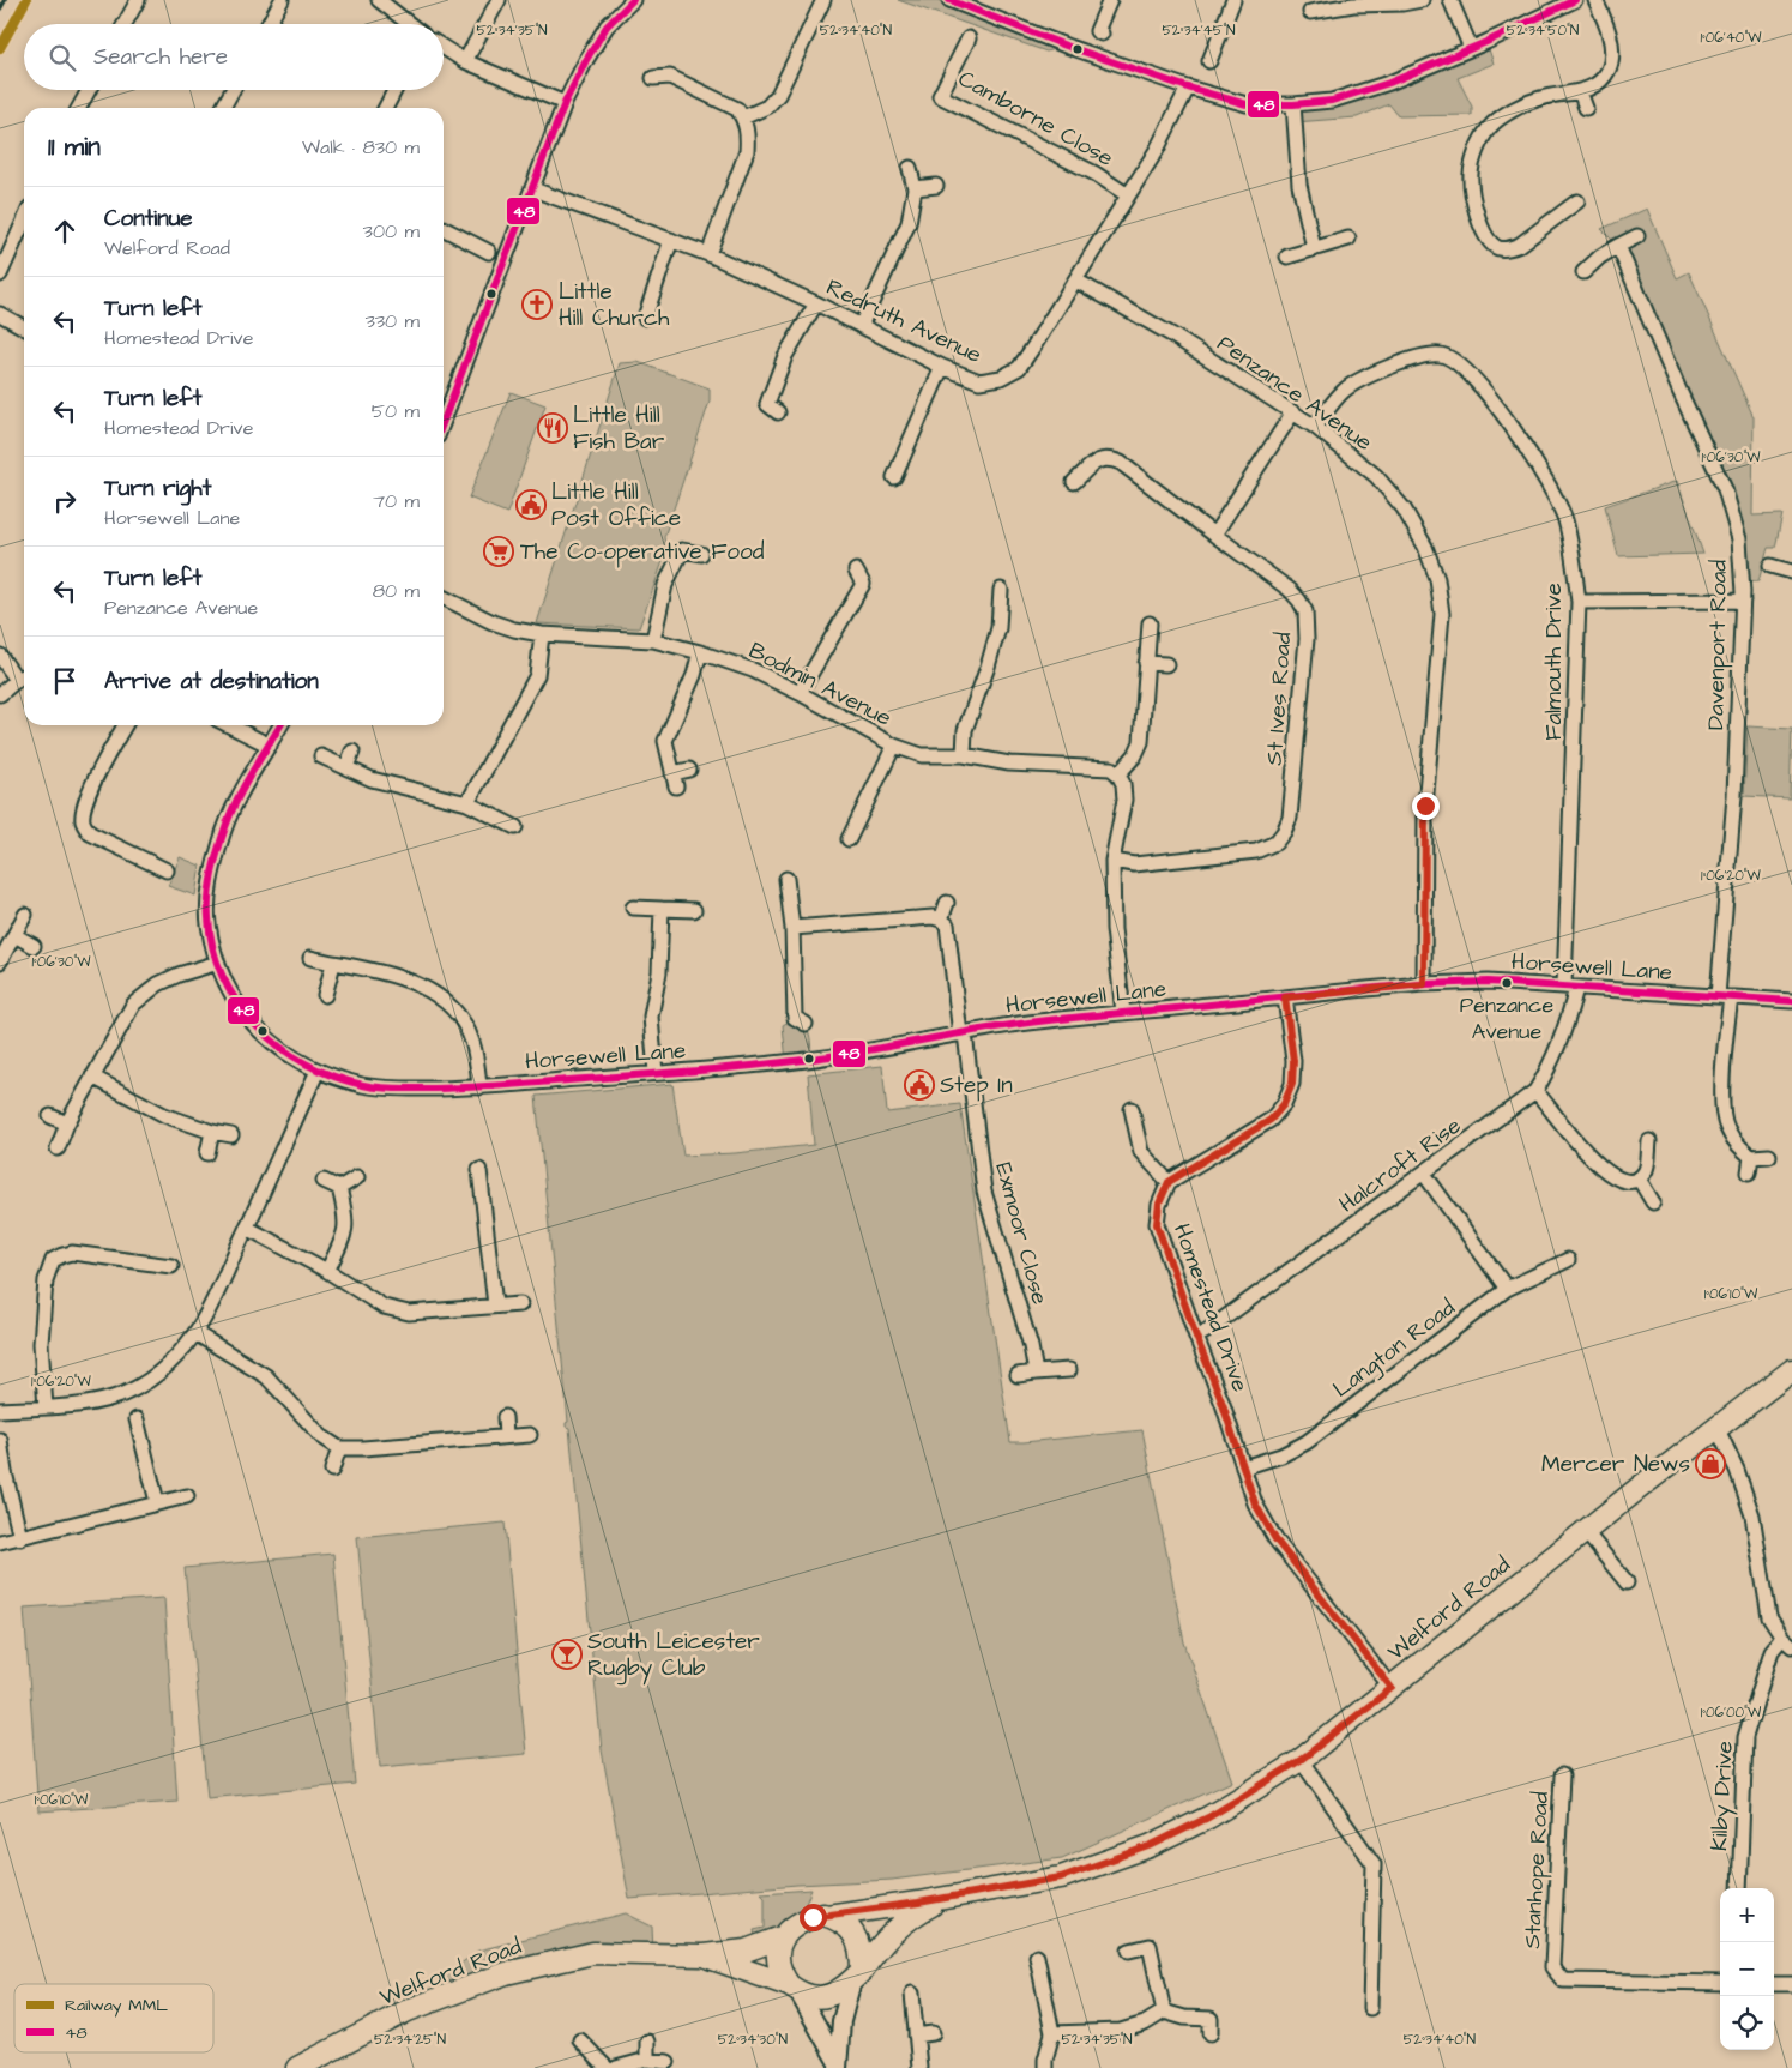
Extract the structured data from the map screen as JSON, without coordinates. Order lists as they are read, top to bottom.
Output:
{
  "streets": {
    "main road": ["Welford Road"],
    "street": [
      "Camborne Close",
      "Redruth Avenue",
      "Penzance Avenue",
      "Davenport Road",
      "Falmouth Drive",
      "Bodmin Avenue",
      "St Ives Road",
      "Horsewell Lane",
      "Halcroft Rise",
      "Exmoor Close",
      "Homestead Drive",
      "Langton Road",
      "Kilby Drive",
      "Stanhope Road"
    ]
  },
  "crossings": [
    ["Camborne Close", "Redruth Avenue"],
    ["Redruth Avenue", "Penzance Avenue"],
    ["Penzance Avenue", "Falmouth Drive"],
    ["Penzance Avenue", "Horsewell Lane"],
    ["Davenport Road", "Horsewell Lane"],
    ["Falmouth Drive", "Horsewell Lane"],
    ["Falmouth Drive", "Halcroft Rise"],
    ["Horsewell Lane", "Halcroft Rise"],
    ["Horsewell Lane", "Exmoor Close"],
    ["Halcroft Rise", "Homestead Drive"],
    ["Homestead Drive", "Langton Road"],
    ["Homestead Drive", "Welford Road"]
  ],
  "places": {
    "church": ["Little Hill Church"],
    "restaurant": ["Little Hill Fish Bar"],
    "public building": ["Little Hill Post Office", "Step In"],
    "supermarket": ["The Co-operative Food"],
    "other": ["Penzance Avenue"],
    "shop": ["Mercer News"],
    "bar": ["South Leicester Rugby Club"]
  },
  "lines": ["rail line MML", "transit line 48"],
  "legend": ["Railway MML", "48"],
  "page": {
    "search": "Search here",
    "heading": ["11 min", "Walk · 830 m"],
    "list": [
      ["Continue", "Welford Road", "300 m"],
      ["Turn left", "Homestead Drive", "330 m"],
      ["Turn left", "Homestead Drive", "50 m"],
      ["Turn right", "Horsewell Lane", "70 m"],
      ["Turn left", "Penzance Avenue", "80 m"],
      "Arrive at destination"
    ],
    "map_buttons": ["+", "−"]
  },
  "coordinates": [
    "52°34'35\"N",
    "52°34'40\"N",
    "52°34'45\"N",
    "52°34'50\"N",
    "1°06'40\"W",
    "1°06'30\"W",
    "1°06'20\"W",
    "1°06'10\"W",
    "1°06'00\"W",
    "52°34'25\"N",
    "52°34'30\"N"
  ]
}
